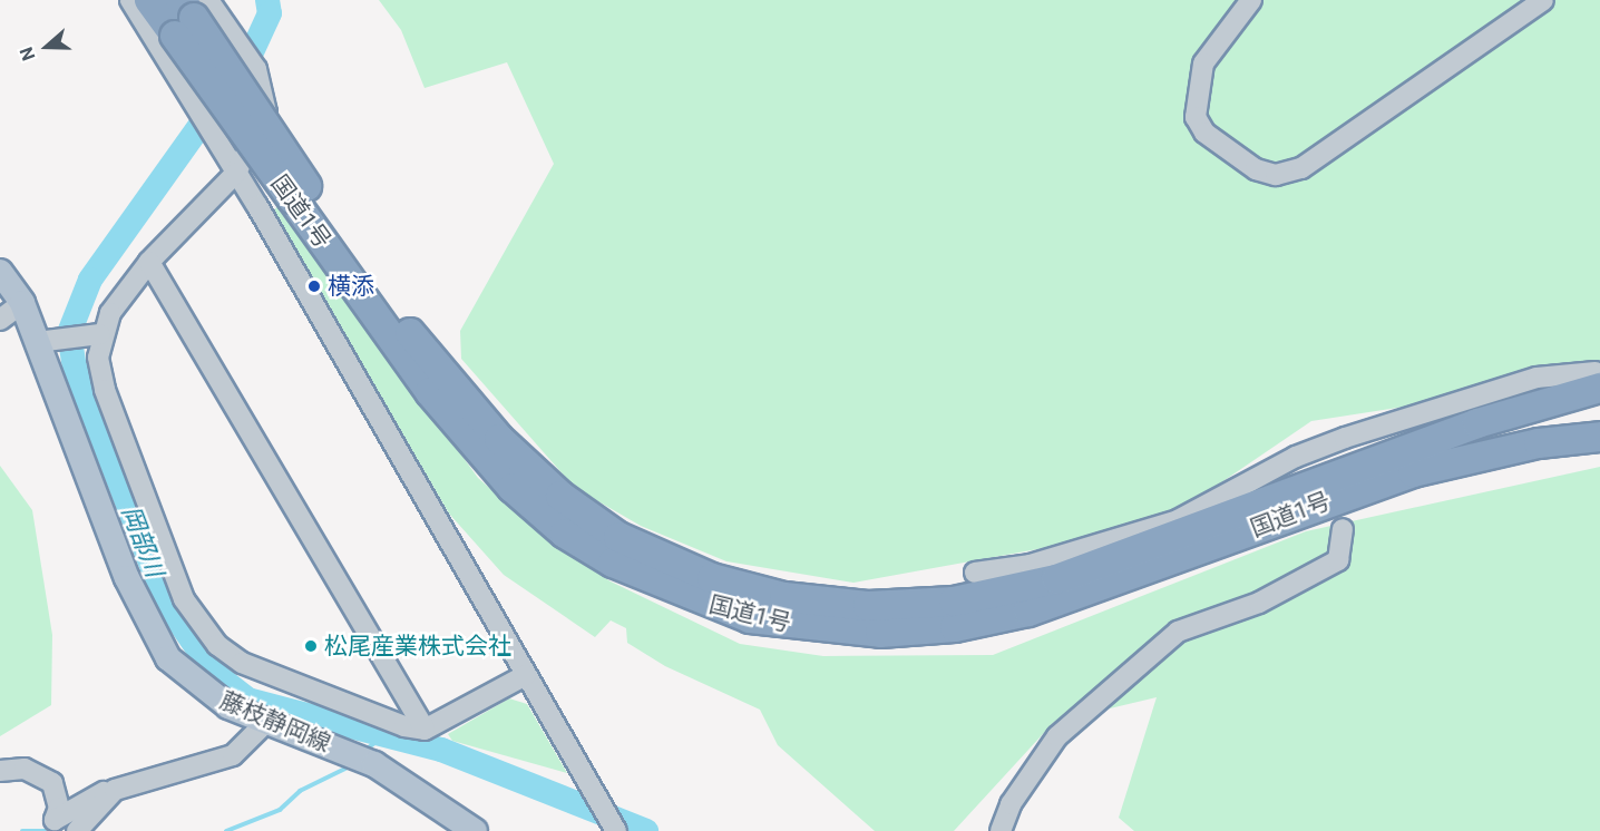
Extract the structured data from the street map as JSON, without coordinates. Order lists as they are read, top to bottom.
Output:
{
  "streets": {
    "highway": ["国道1号"],
    "main road": ["藤枝静岡線"]
  },
  "water": ["岡部川"],
  "places": ["横添", "松尾産業株式会社"],
  "north": "left"
}
